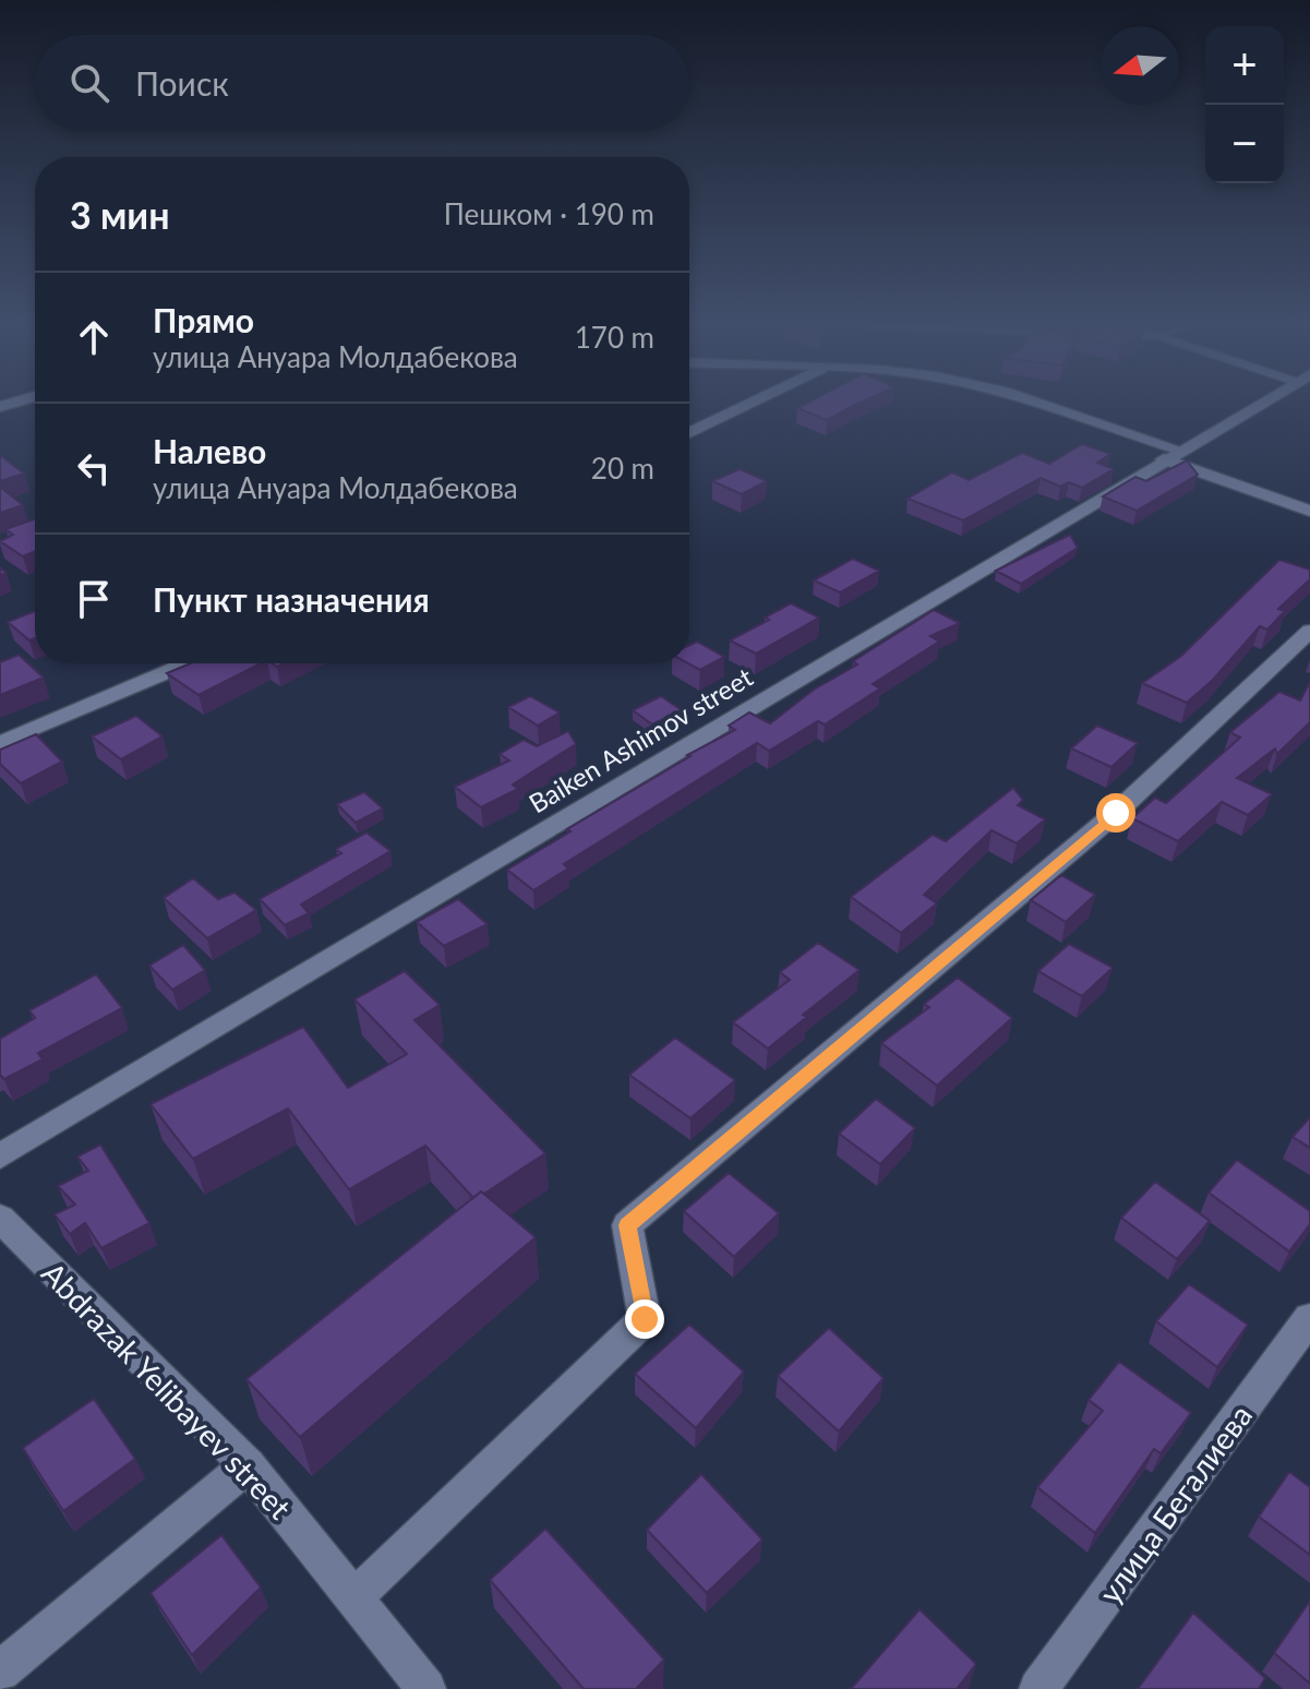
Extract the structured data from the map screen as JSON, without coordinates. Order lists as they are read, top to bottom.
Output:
{
  "streets": {
    "street": ["Baiken Ashimov street", "Abdrazak Yelibayev street", "улица Бегалиева"]
  },
  "north": "left",
  "page": {
    "map_buttons": ["+", "−"],
    "search": "Поиск",
    "heading": ["3 мин", "Пешком · 190 m"],
    "list": [
      ["Прямо", "улица Ануара Молдабекова", "170 m"],
      ["Налево", "улица Ануара Молдабекова", "20 m"],
      "Пункт назначения"
    ]
  }
}
